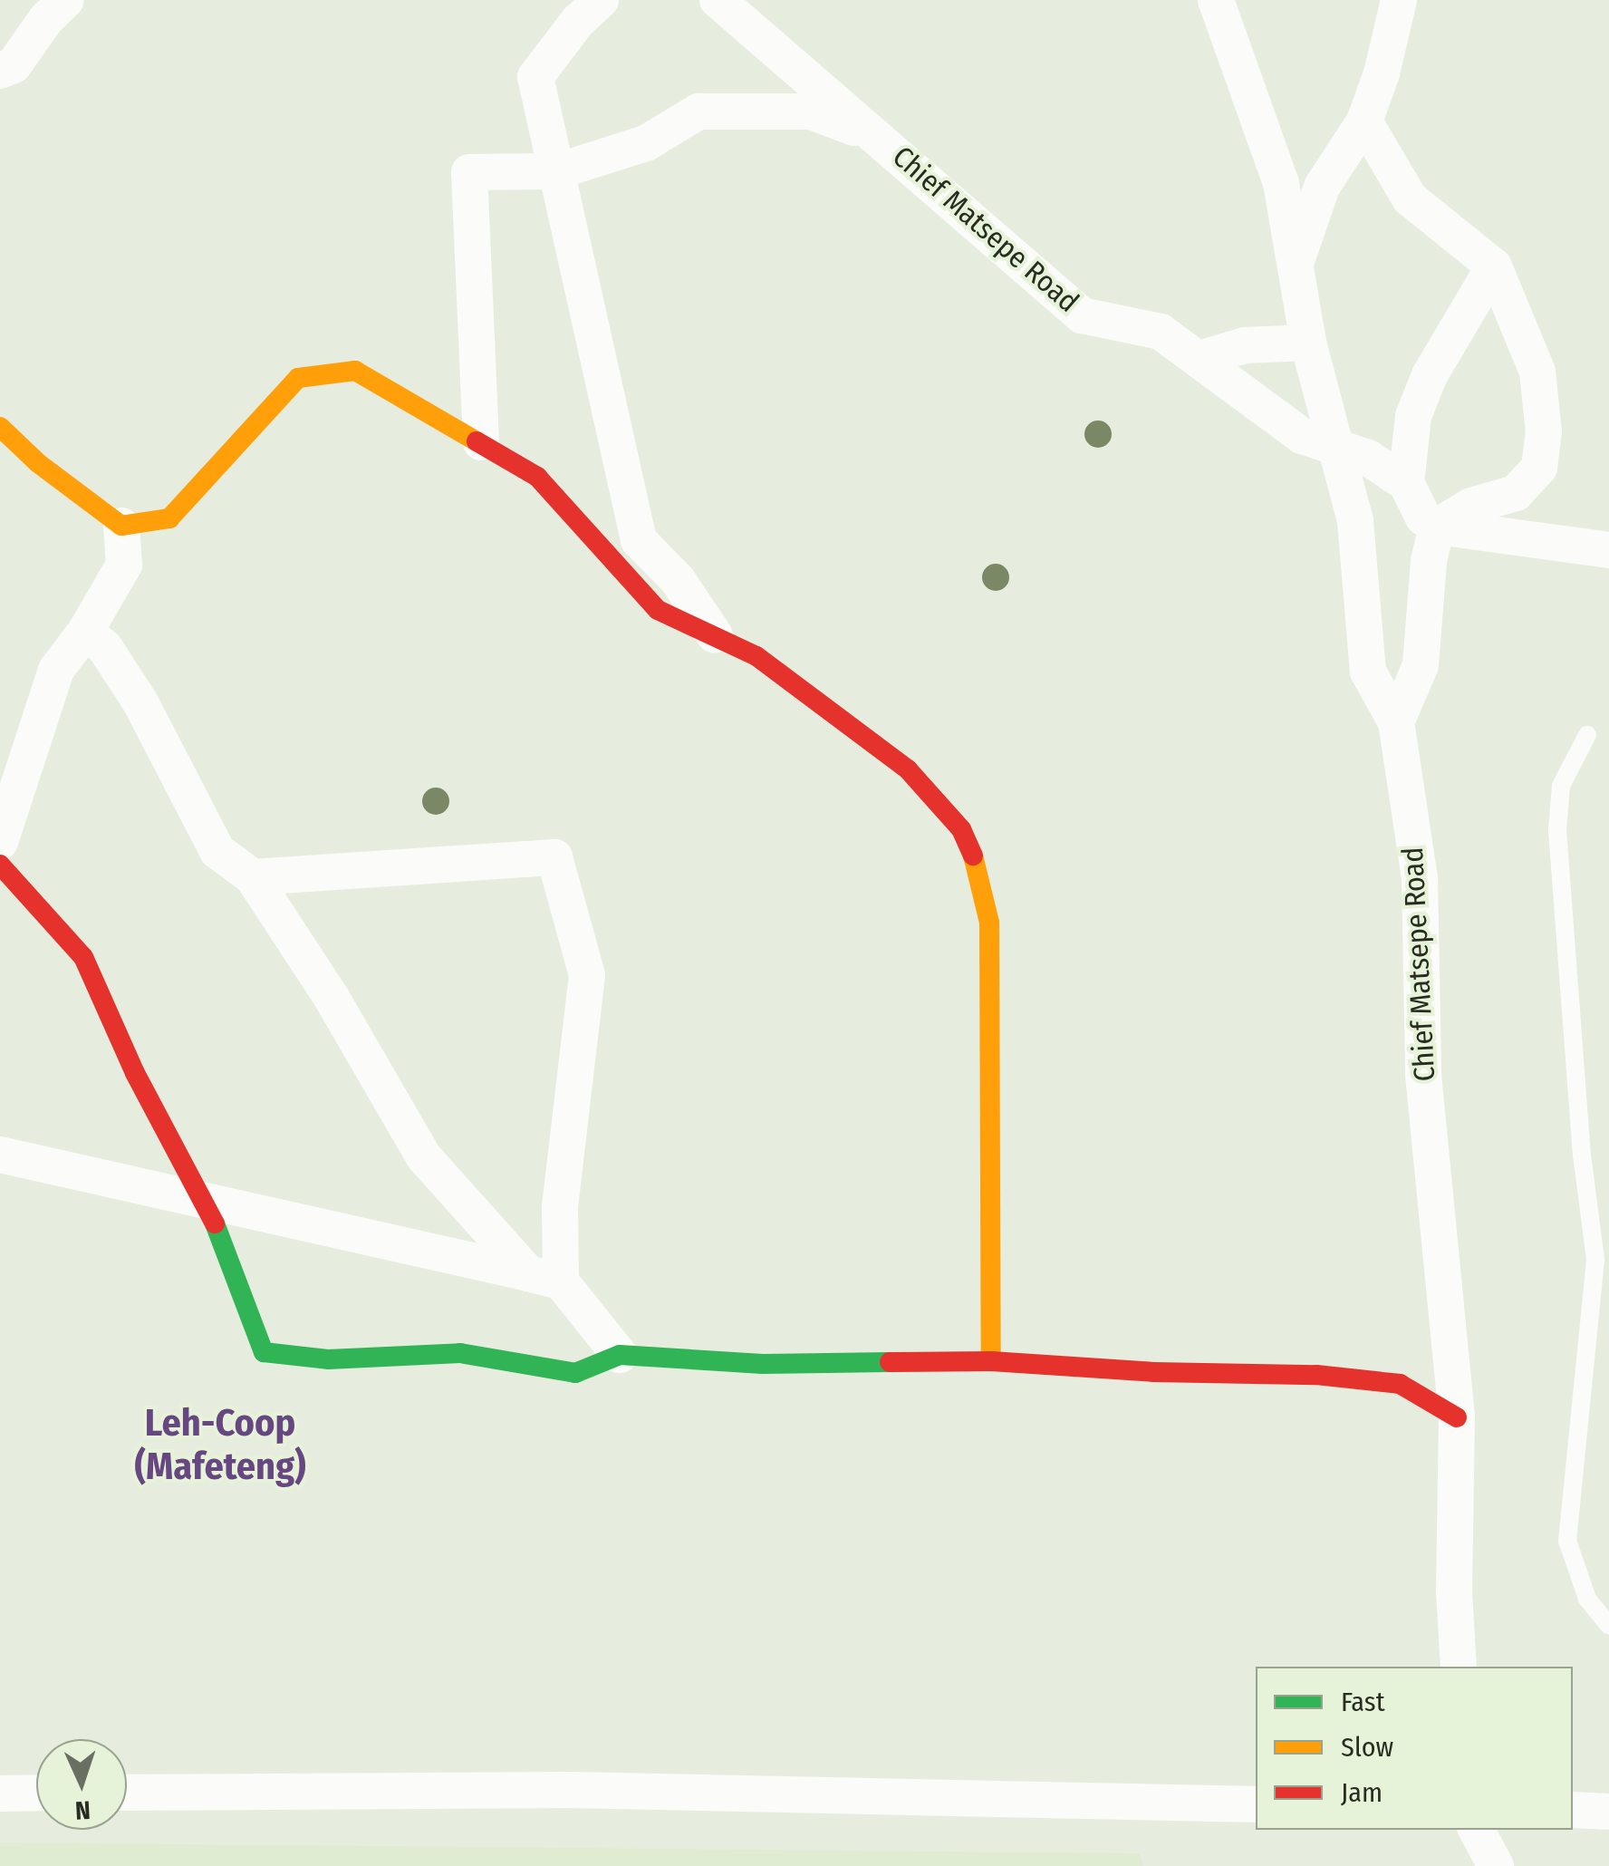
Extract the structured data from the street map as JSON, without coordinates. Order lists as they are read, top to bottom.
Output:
{
  "streets": {
    "street": ["Chief Matsepe Road"]
  },
  "districts": ["Leh-Coop (Mafeteng)"],
  "legend": ["Fast", "Slow", "Jam"],
  "north": "bottom"
}
